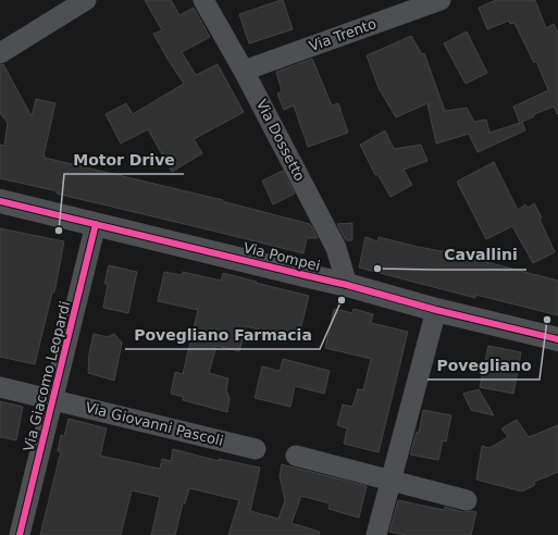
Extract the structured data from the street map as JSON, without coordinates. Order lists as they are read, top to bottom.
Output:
{
  "streets": {
    "street": [
      "Via Trento",
      "Via Dossetto",
      "Via Pompei",
      "Via Giacomo Leopardi",
      "Via Giovanni Pascoli"
    ]
  },
  "crossings": [
    ["Via Trento", "Via Dossetto"],
    ["Via Dossetto", "Via Pompei"],
    ["Via Pompei", "Via Giacomo Leopardi"],
    ["Via Giacomo Leopardi", "Via Giovanni Pascoli"]
  ],
  "places": [
    "Motor Drive",
    "Cavallini",
    "Povegliano Farmacia",
    "Povegliano"
  ]
}
